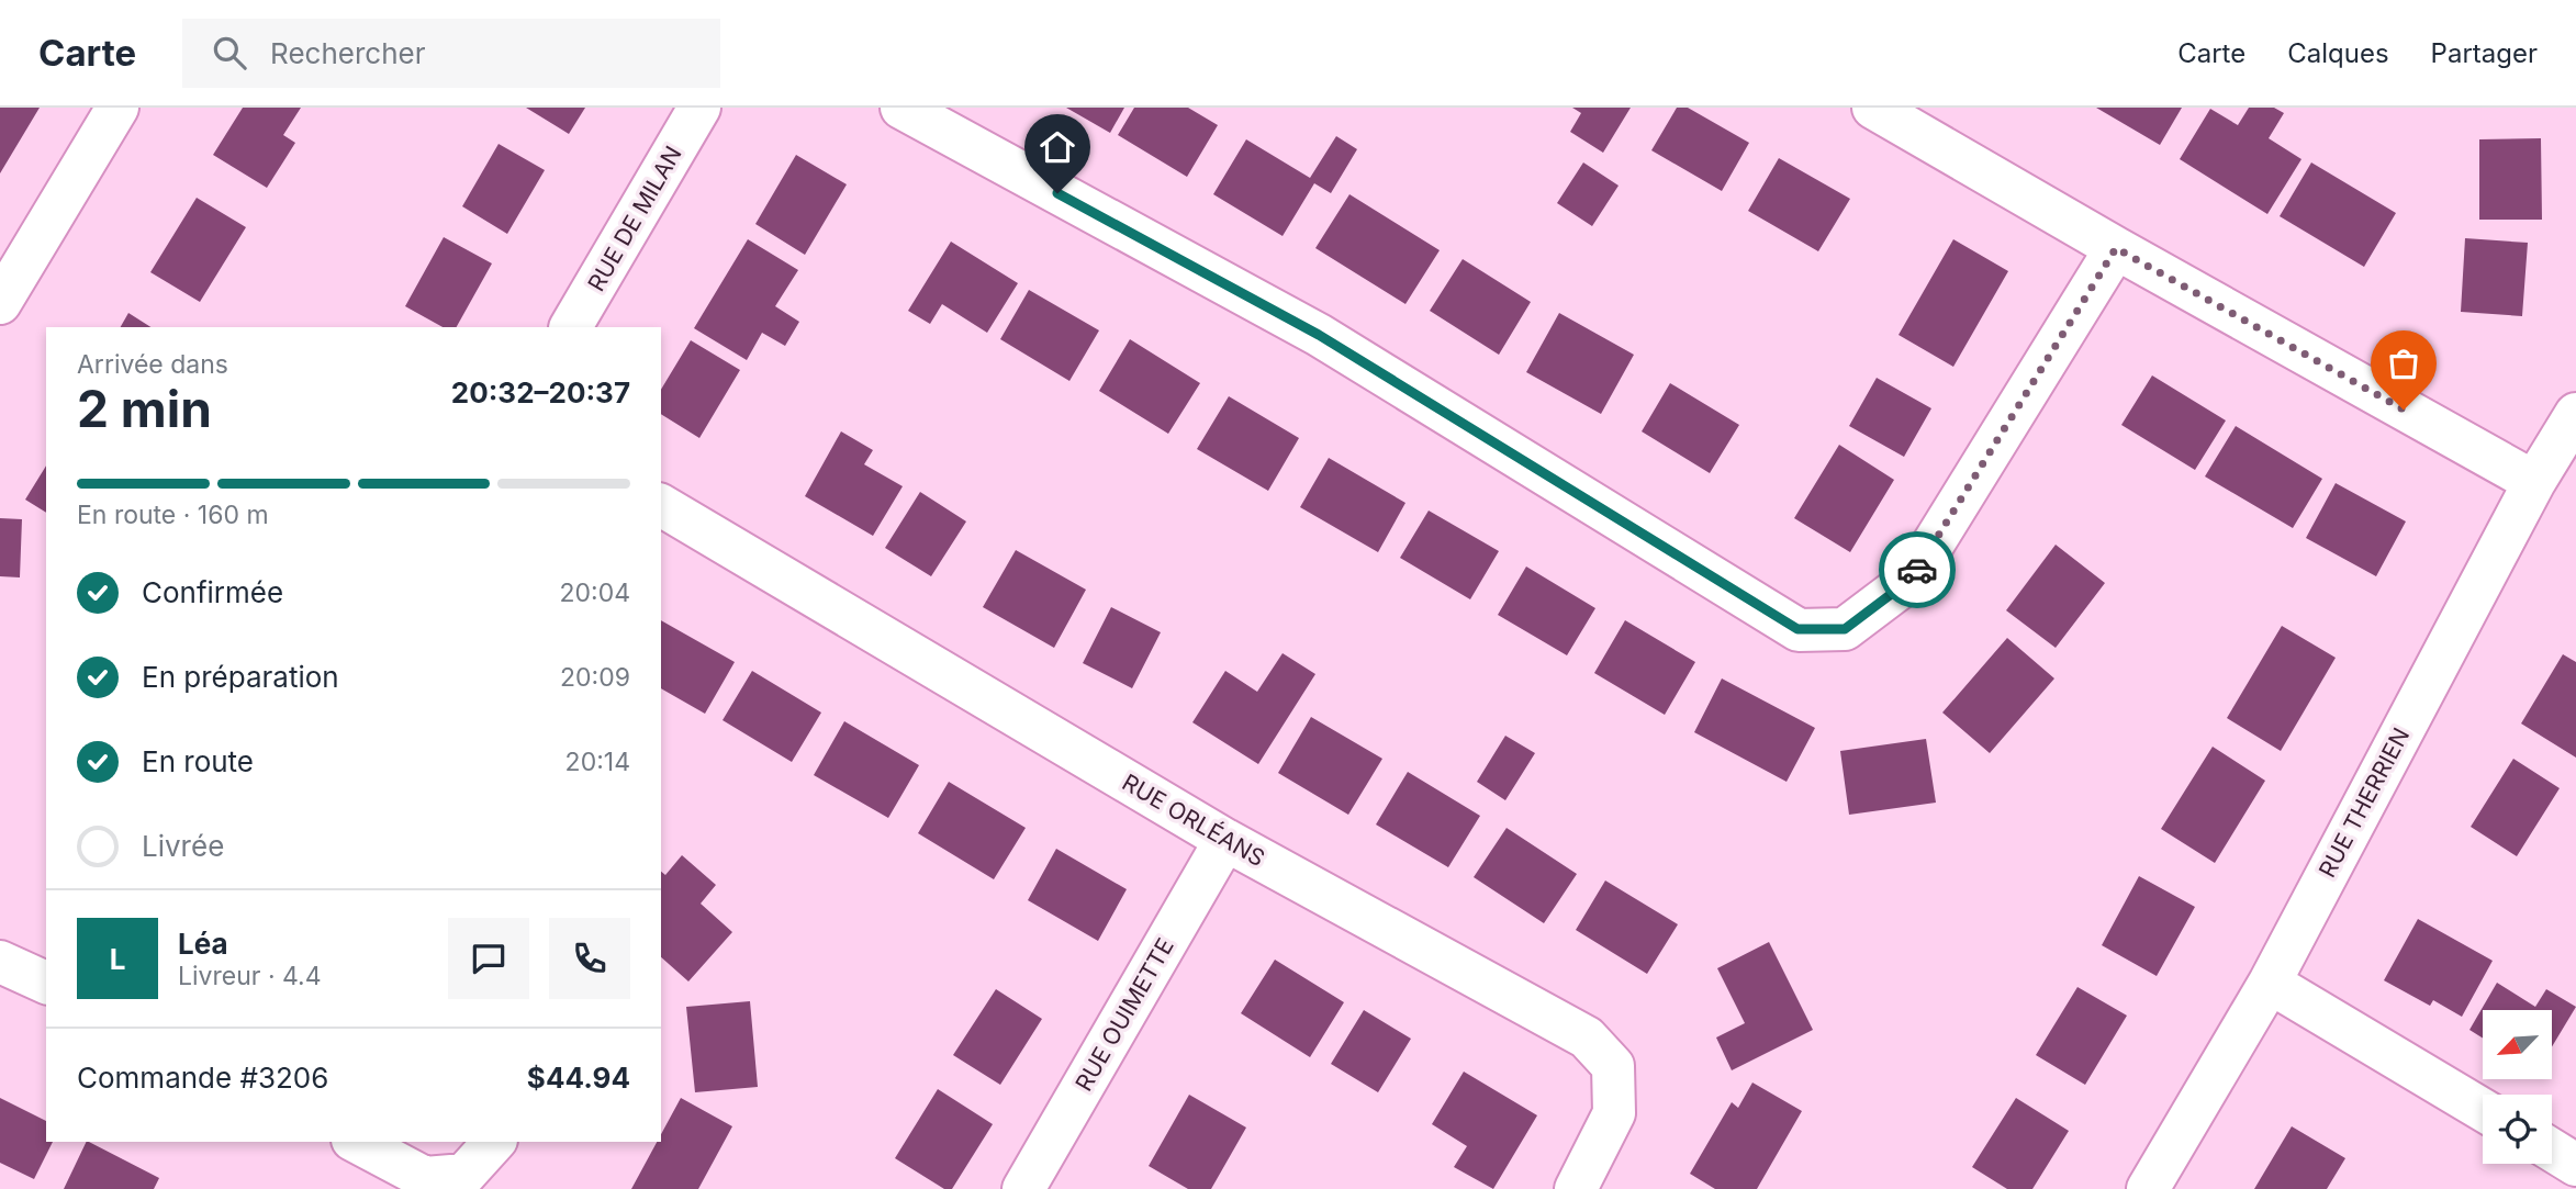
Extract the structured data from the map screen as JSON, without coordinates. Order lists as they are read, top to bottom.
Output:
{
  "streets": {
    "street": [
      "RUE DE MILAN",
      "RUE THERRIEN",
      "RUE ORLÉANS",
      "RUE OUIMETTE"
    ]
  },
  "crossings": [
    ["RUE ORLÉANS", "RUE OUIMETTE"]
  ],
  "north": "bottom left",
  "page": {
    "header": "Carte",
    "search": "Rechercher",
    "nav": ["Carte", "Calques", "Partager"],
    "heading": ["2 min", "Arrivée dans", "20:32–20:37"],
    "panel": [
      "Léa",
      "Livreur · 4.4",
      "Commande #3206",
      "$44.94"
    ],
    "bar": "En route · 160 m",
    "list": [
      ["Confirmée", "20:04"],
      ["En préparation", "20:09"],
      ["En route", "20:14"],
      "Livrée"
    ],
    "round": "L"
  }
}
